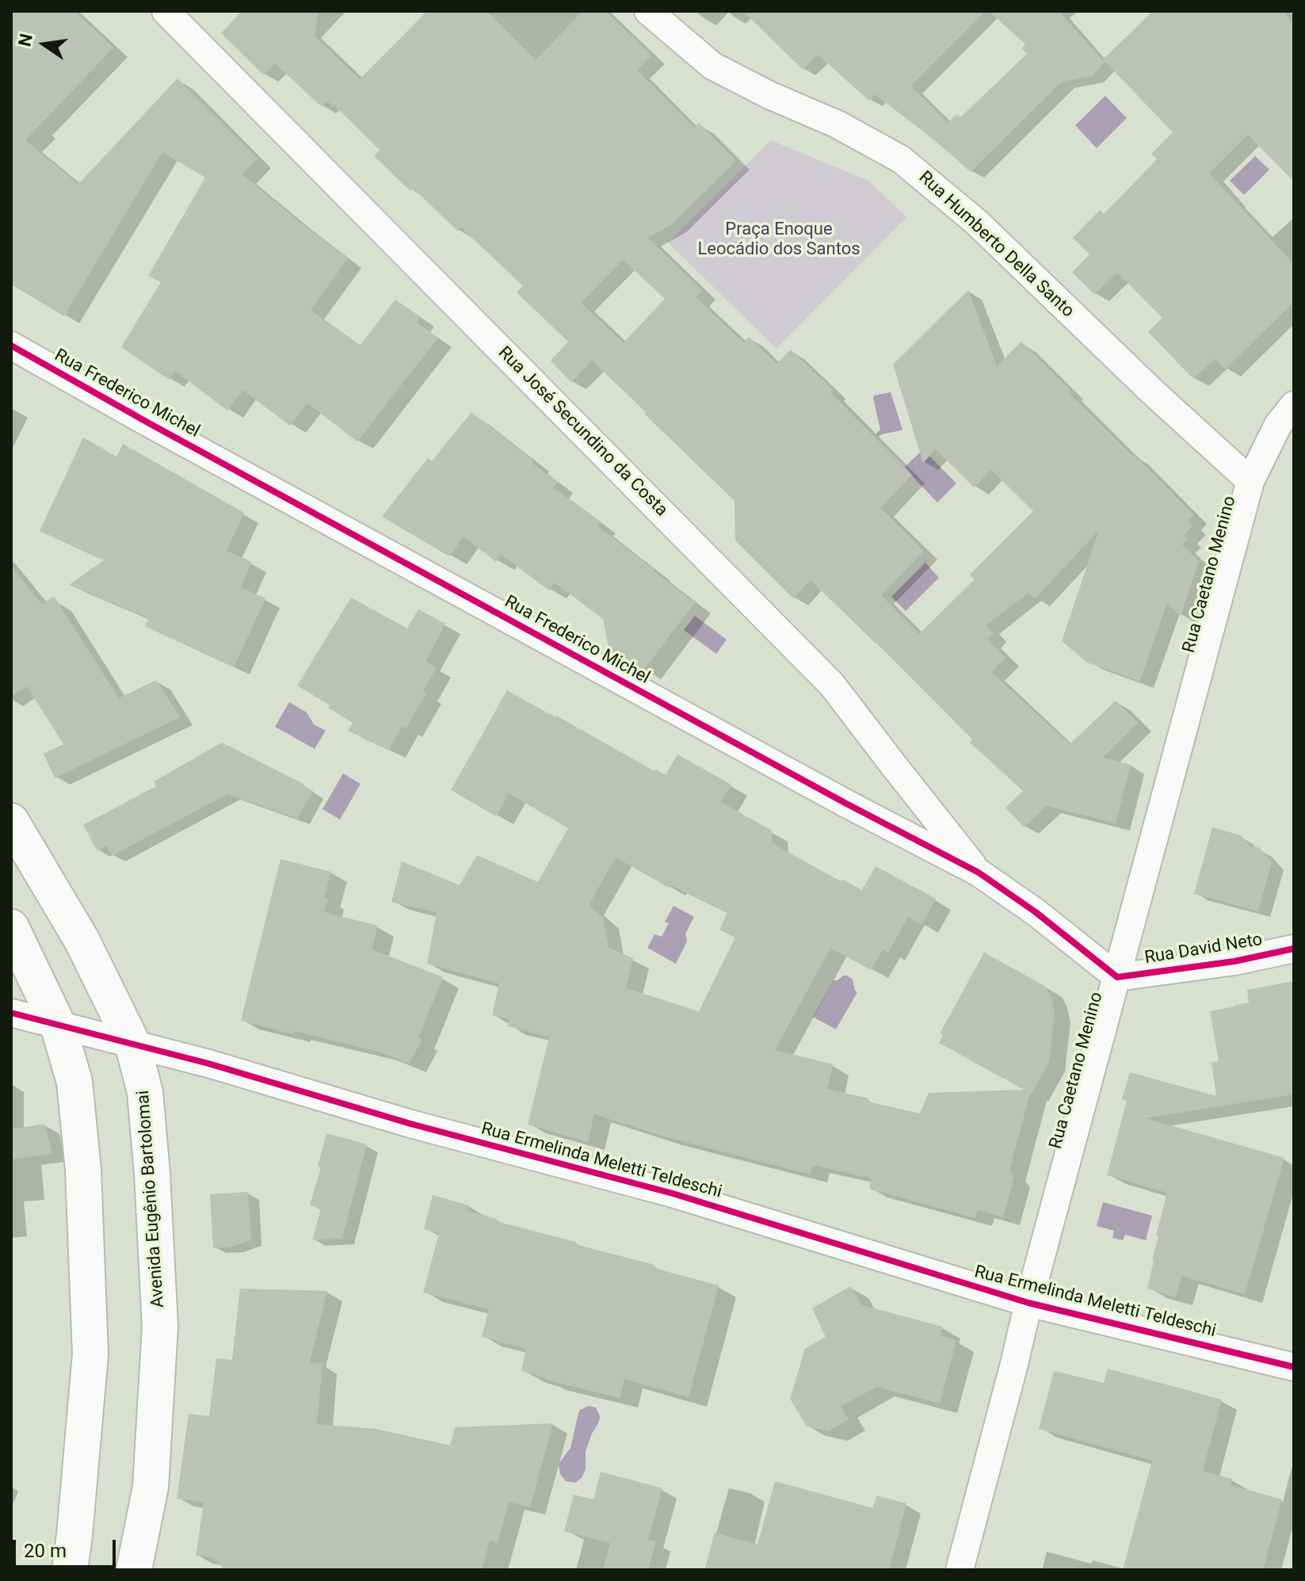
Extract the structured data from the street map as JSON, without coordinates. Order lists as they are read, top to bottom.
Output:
{
  "streets": {
    "street": [
      "Rua Humberto Della Santo",
      "Rua Frederico Michel",
      "Rua José Secundino da Costa",
      "Rua Caetano Menino",
      "Rua David Neto",
      "Rua Ermelinda Meletti Teldeschi",
      "Avenida Eugênio Bartolomai"
    ]
  },
  "crossings": [
    ["Rua Humberto Della Santo", "Rua Caetano Menino"],
    ["Rua Frederico Michel", "Rua José Secundino da Costa"],
    ["Rua Frederico Michel", "Rua Caetano Menino"],
    ["Rua Frederico Michel", "Rua David Neto"],
    ["Rua Caetano Menino", "Rua David Neto"],
    ["Rua Caetano Menino", "Rua Ermelinda Meletti Teldeschi"],
    ["Rua Ermelinda Meletti Teldeschi", "Avenida Eugênio Bartolomai"]
  ],
  "parks": ["Praça Enoque Leocádio dos Santos"],
  "scale_bar": "20 m",
  "north": "left"
}
